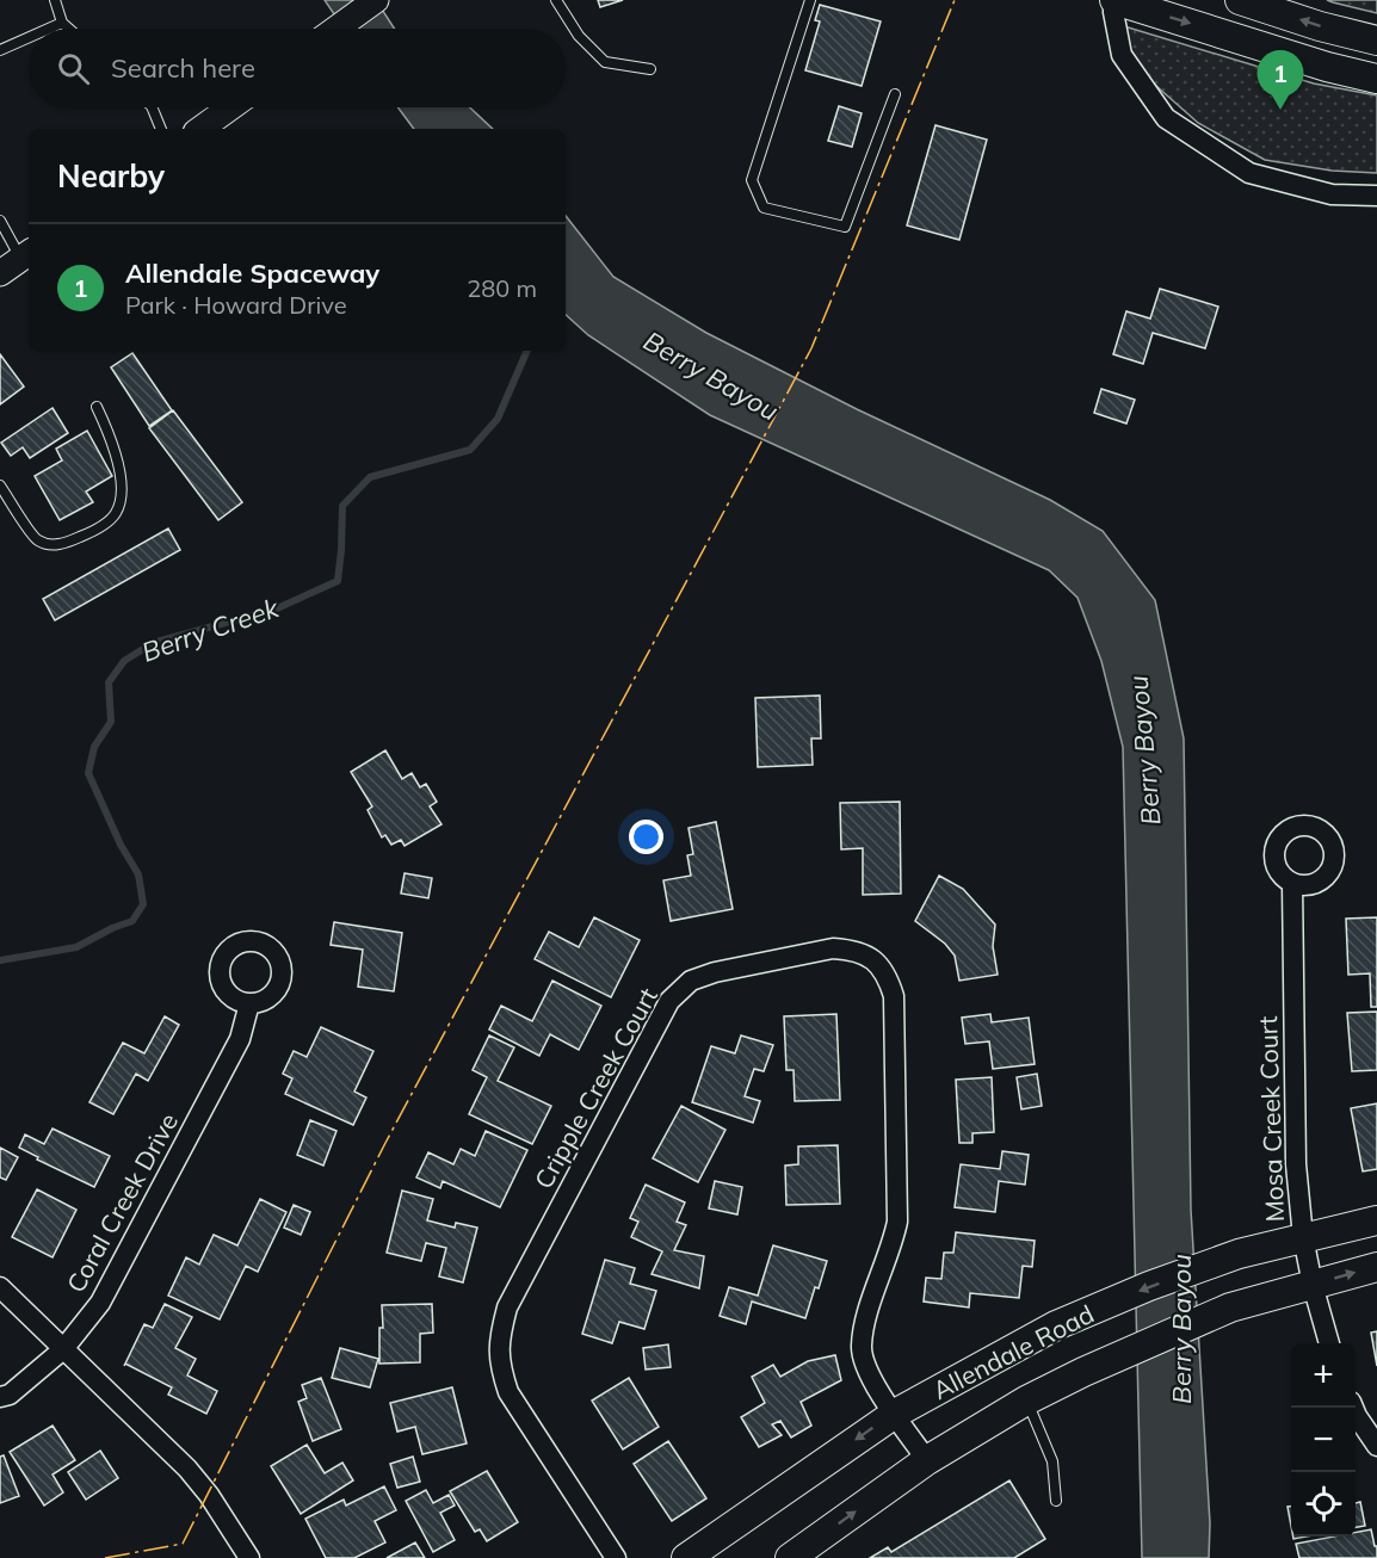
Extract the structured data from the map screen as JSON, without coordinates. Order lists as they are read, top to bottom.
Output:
{
  "streets": {
    "main road": ["Allendale Road"],
    "street": ["Cripple Creek Court", "Mosa Creek Court", "Coral Creek Drive"]
  },
  "crossings": [
    ["Cripple Creek Court", "Allendale Road"],
    ["Mosa Creek Court", "Allendale Road"]
  ],
  "water": ["Berry Bayou", "Berry Creek"],
  "page": {
    "search": "Search here",
    "pins": "1",
    "heading": "Nearby",
    "list": [
      {
        "mark": "1",
        "name": "Allendale Spaceway",
        "note": "Park · Howard Drive",
        "value": "280 m"
      }
    ],
    "map_buttons": ["+", "−"]
  }
}
